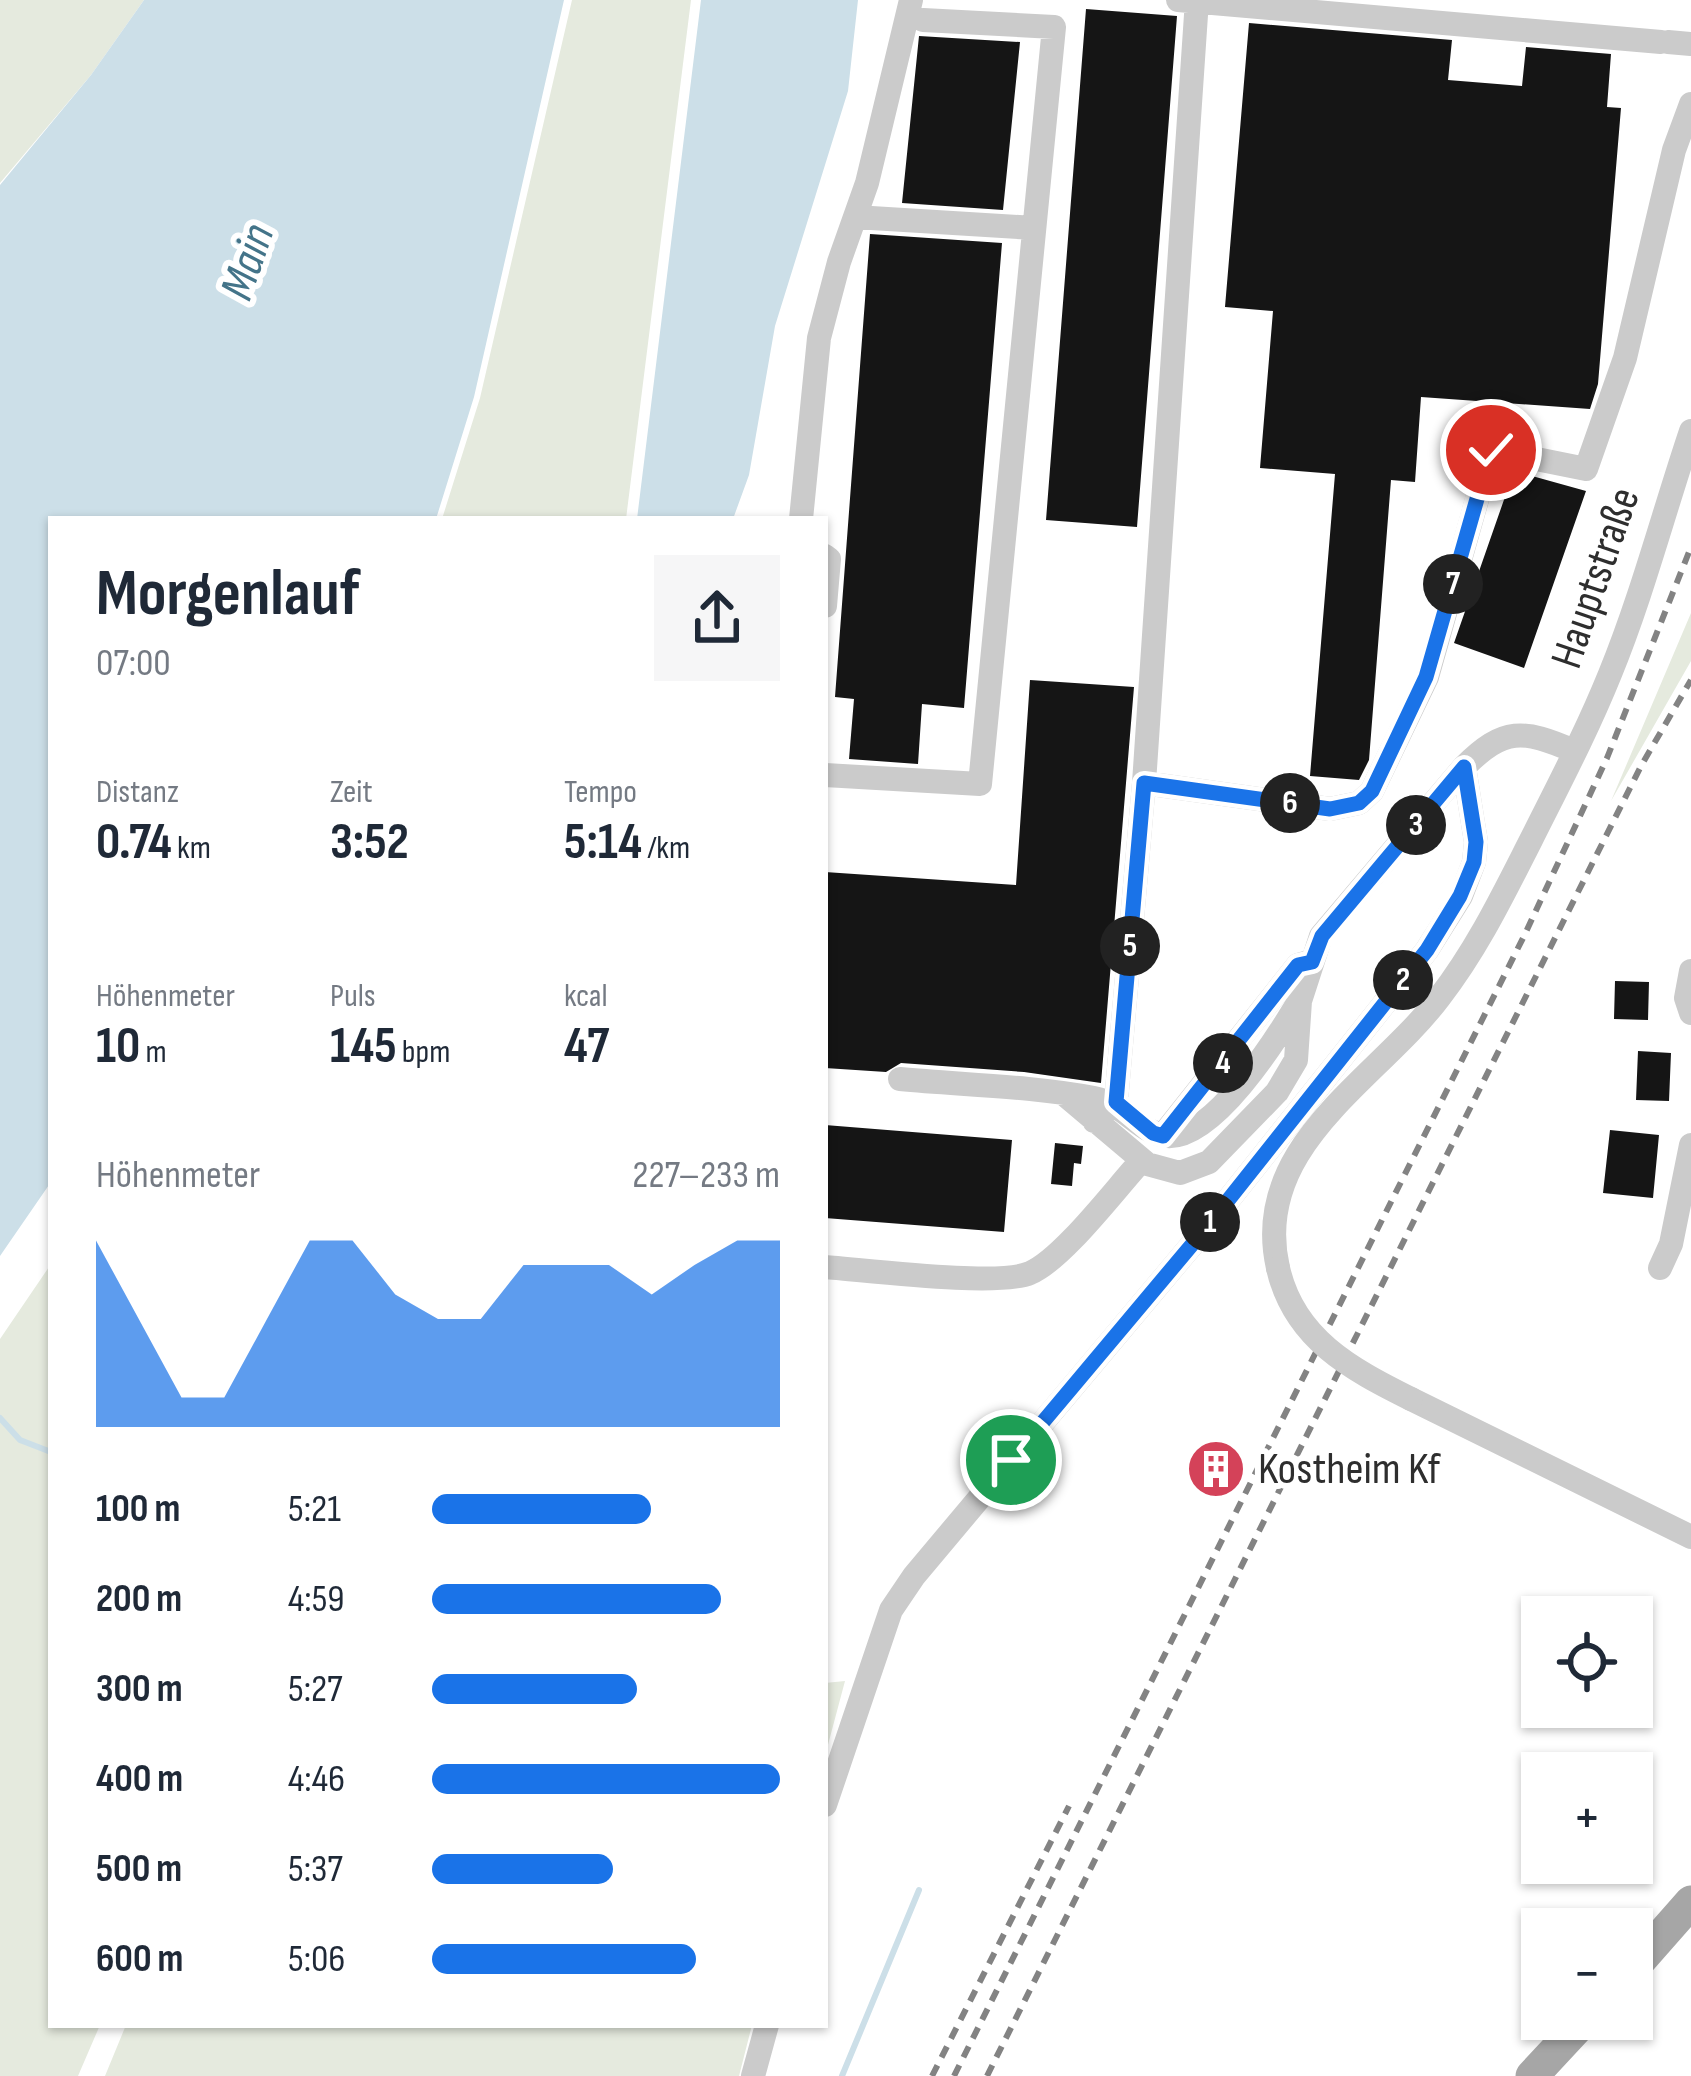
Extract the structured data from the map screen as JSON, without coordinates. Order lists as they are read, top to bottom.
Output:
{
  "streets": {
    "street": ["Hauptstraße"]
  },
  "water": ["Main"],
  "places": {
    "building": ["Kostheim Kf"]
  },
  "page": {
    "heading": ["Morgenlauf", "07:00"],
    "pins": [
      "7",
      "6",
      "3",
      "5",
      "2",
      "4",
      "1"
    ],
    "stats": [
      ["Distanz", "0.74 km"],
      ["Zeit", "3:52"],
      ["Tempo", "5:14 /km"],
      ["Höhenmeter", "10 m"],
      ["Puls", "145 bpm"],
      ["kcal", "47"]
    ],
    "chart": ["Höhenmeter", "227–233 m"],
    "list": [
      {
        "name": "100 m",
        "note": "5:21"
      },
      {
        "name": "200 m",
        "note": "4:59"
      },
      {
        "name": "300 m",
        "note": "5:27"
      },
      {
        "name": "400 m",
        "note": "4:46"
      },
      {
        "name": "500 m",
        "note": "5:37"
      },
      {
        "name": "600 m",
        "note": "5:06"
      }
    ],
    "map_buttons": ["+", "−"]
  }
}
